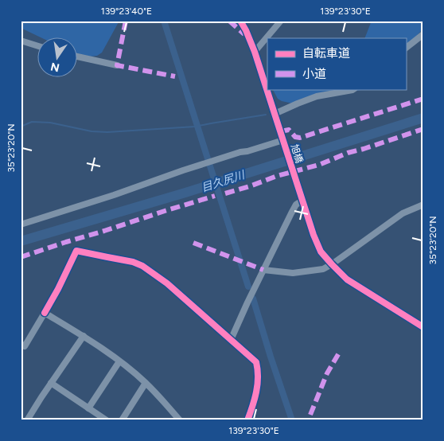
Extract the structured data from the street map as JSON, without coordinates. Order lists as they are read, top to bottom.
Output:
{
  "streets": {
    "street": ["旭橋"]
  },
  "water": ["目久尻川"],
  "legend": ["自転車道", "小道"],
  "north": "bottom",
  "coordinates": ["139°23'40\"E", "139°23'30\"E", "35°23'20\"N"]
}
